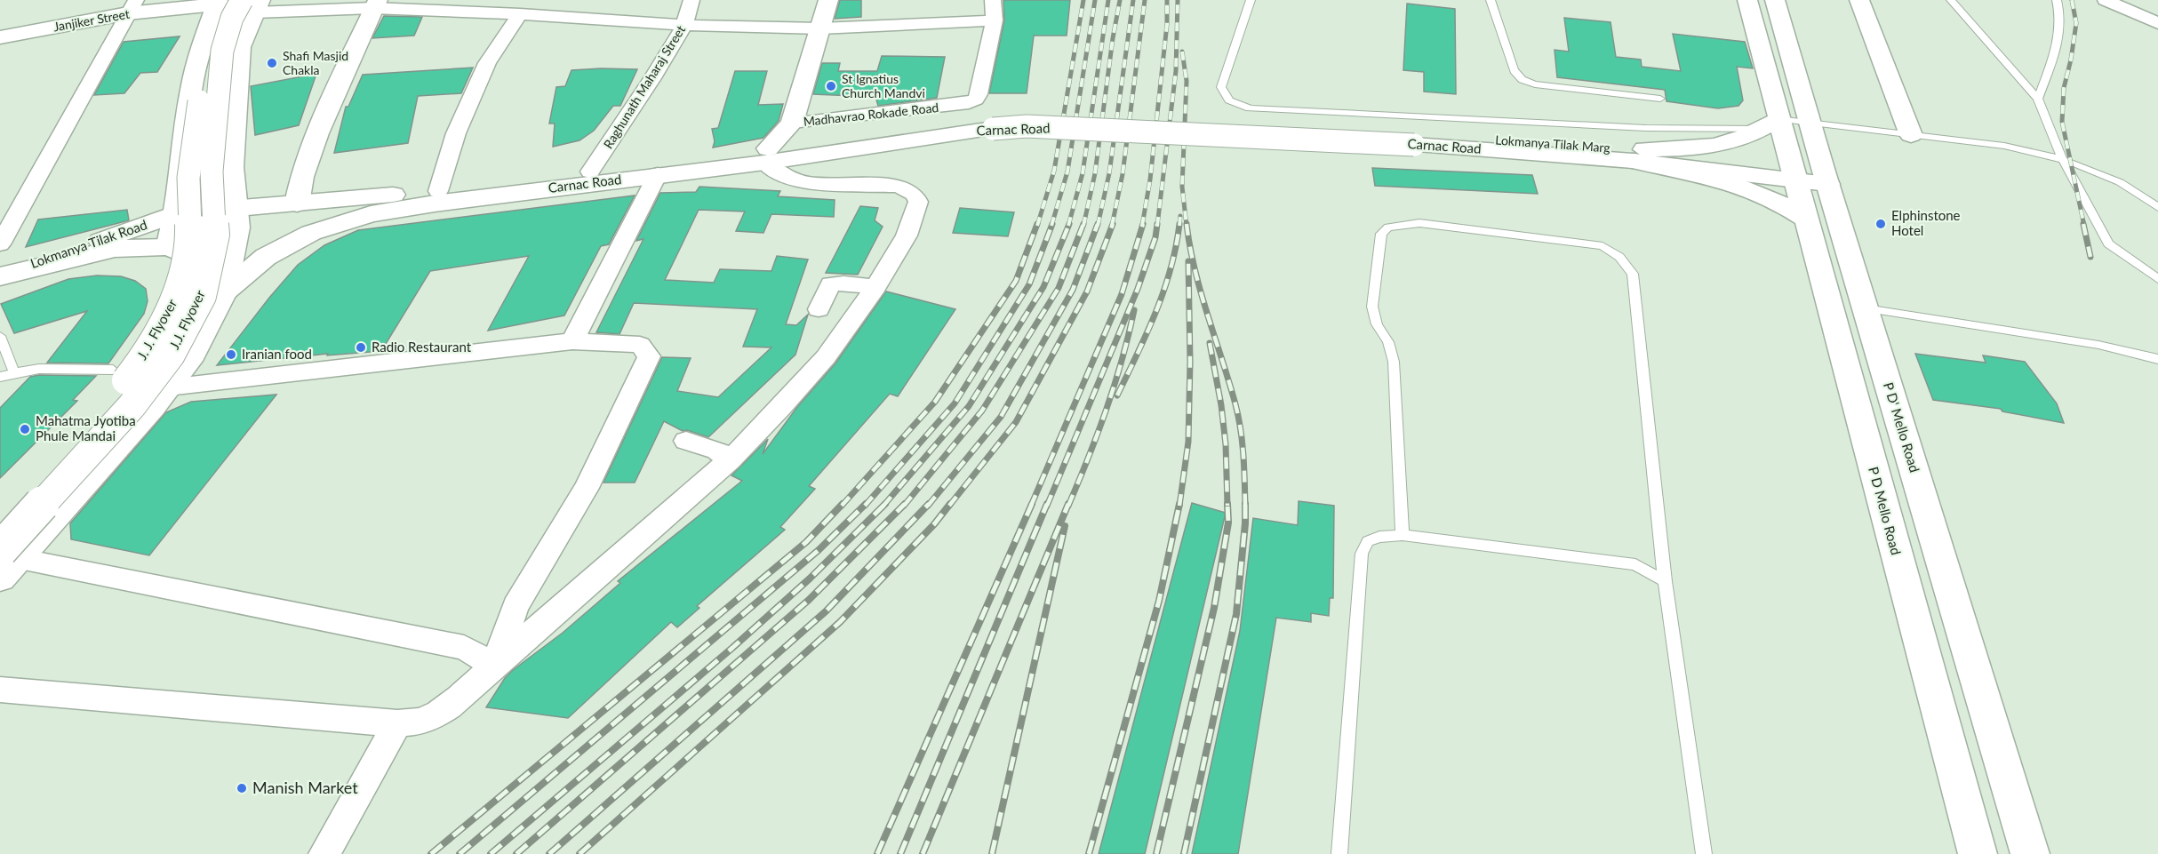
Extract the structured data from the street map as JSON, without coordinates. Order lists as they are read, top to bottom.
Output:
{
  "streets": {
    "main road": [
      "Janjiker Street",
      "Carnac Road",
      "Lokmanya Tilak Road",
      "J.J. Flyover",
      "J. J. Flyover",
      "P D' Mello Road",
      "P D Mello Road"
    ],
    "street": ["Raghunath Maharaj Street", "Madhavrao Rokade Road"]
  },
  "crossings": [
    ["Janjiker Street", "J.J. Flyover"],
    ["Janjiker Street", "J. J. Flyover"],
    ["Raghunath Maharaj Street", "Carnac Road"],
    ["Carnac Road", "Lokmanya Tilak Road"],
    ["Carnac Road", "P D' Mello Road"],
    ["Carnac Road", "P D Mello Road"]
  ],
  "places": [
    "Shafi Masjid Chakla",
    "St Ignatius Church Mandvi",
    "Elphinstone Hotel",
    "Radio Restaurant",
    "Iranian food",
    "Mahatma Jyotiba Phule Mandai",
    "Manish Market"
  ]
}
